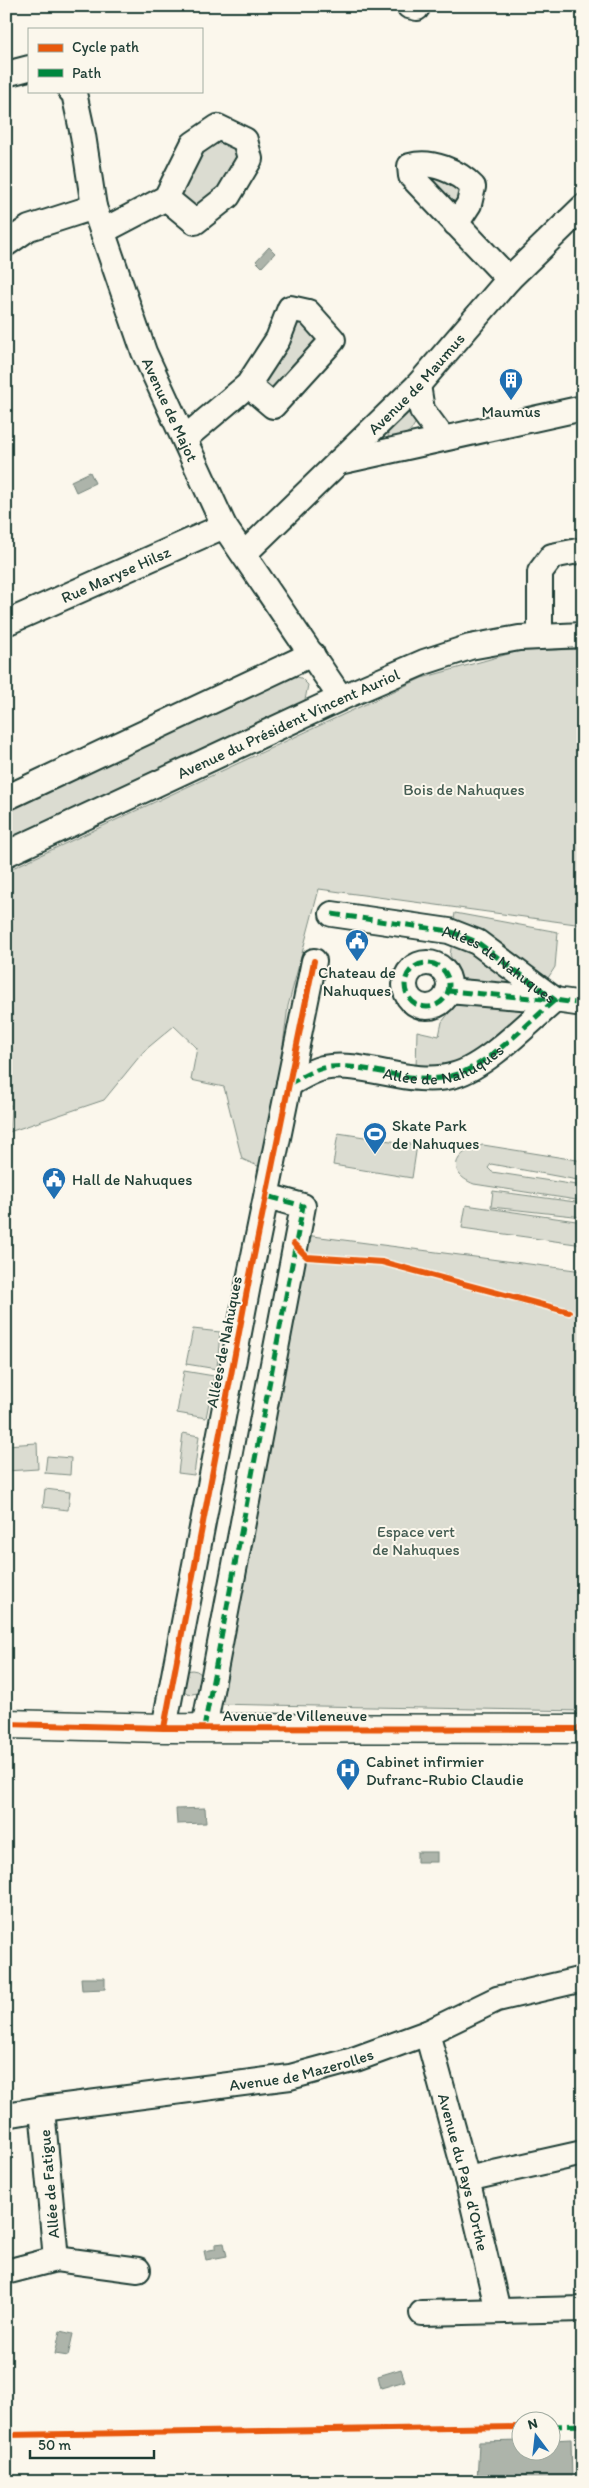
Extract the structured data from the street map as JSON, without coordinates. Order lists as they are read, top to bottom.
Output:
{
  "streets": {
    "main road": ["Avenue de Villeneuve"],
    "street": [
      "Avenue de Maumus",
      "Avenue de Majot",
      "Rue Maryse Hilsz",
      "Avenue du Président Vincent Auriol",
      "Allées de Nahuques",
      "Allée de Nahuques",
      "Avenue de Mazerolles",
      "Avenue du Pays d'Orthe",
      "Allée de Fatigue"
    ]
  },
  "crossings": [
    ["Avenue de Maumus", "Avenue de Majot"],
    ["Avenue de Majot", "Rue Maryse Hilsz"],
    ["Avenue de Majot", "Avenue du Président Vincent Auriol"],
    ["Allées de Nahuques", "Allée de Nahuques"],
    ["Allées de Nahuques", "Avenue de Villeneuve"],
    ["Avenue de Mazerolles", "Avenue du Pays d'Orthe"],
    ["Avenue de Mazerolles", "Allée de Fatigue"]
  ],
  "parks": ["Bois de Nahuques", "Espace vert de Nahuques"],
  "places": {
    "building": ["Maumus"],
    "public building": ["Chateau de Nahuques", "Hall de Nahuques"],
    "sports": ["Skate Park de Nahuques"],
    "hospital": ["Cabinet infirmier Dufranc-Rubio Claudie"]
  },
  "legend": ["Cycle path", "Path"],
  "scale_bar": "50 m",
  "north": "top"
}
